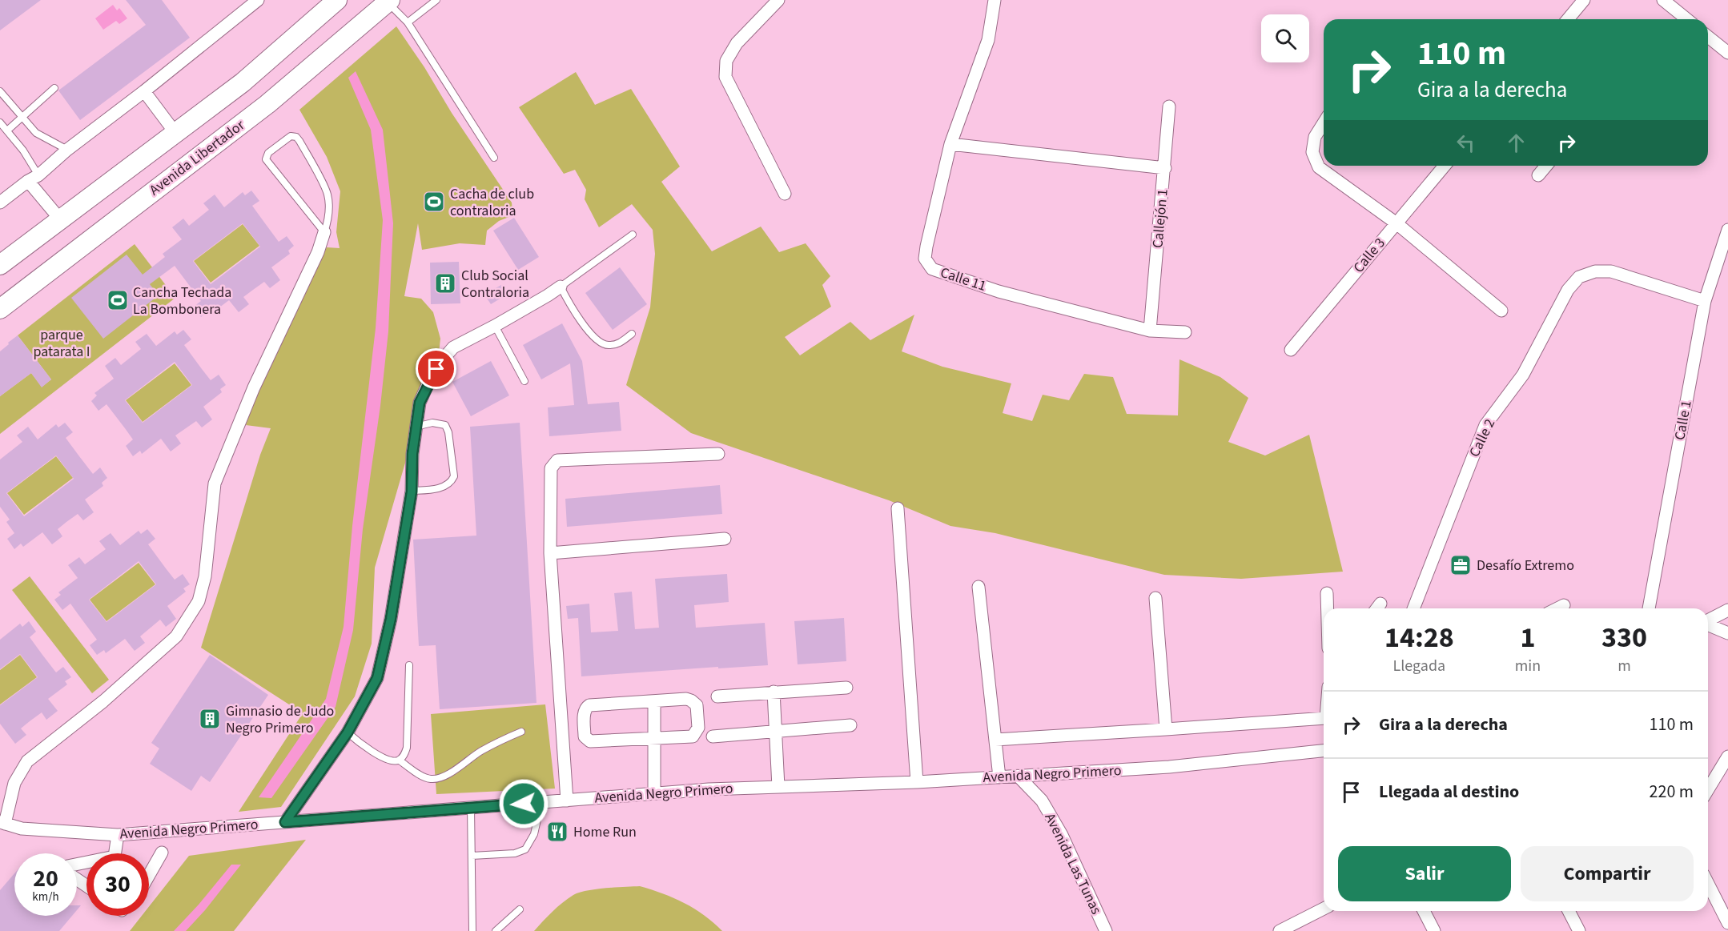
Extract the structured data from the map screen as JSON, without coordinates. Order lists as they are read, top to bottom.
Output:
{
  "streets": {
    "main road": ["Avenida Libertador"],
    "street": [
      "Callejón 1",
      "Calle 3",
      "Calle 11",
      "Calle 1",
      "Calle 2",
      "Avenida Negro Primero",
      "Avenida Las Tunas"
    ]
  },
  "crossings": [
    ["Callejón 1", "Calle 11"],
    ["Calle 1", "Calle 2"],
    ["Avenida Negro Primero", "Avenida Las Tunas"]
  ],
  "parks": ["parque patarata I"],
  "places": {
    "sports": ["Cacha de club contraloria", "Cancha Techada La Bombonera"],
    "building": ["Club Social Contraloria", "Gimnasio de Judo Negro Primero"],
    "office": ["Desafío Extremo"],
    "restaurant": ["Home Run"]
  },
  "page": {
    "turn": ["110 m", "Gira a la derecha"],
    "eta": [
      "14:28",
      "Llegada",
      "1",
      "min",
      "330",
      "m"
    ],
    "list": [
      {
        "name": "Gira a la derecha",
        "value": "110 m"
      },
      {
        "name": "Llegada al destino",
        "value": "220 m"
      }
    ],
    "buttons": ["Salir", "Compartir"],
    "speed": "20 km/h",
    "limit": "30"
  }
}
